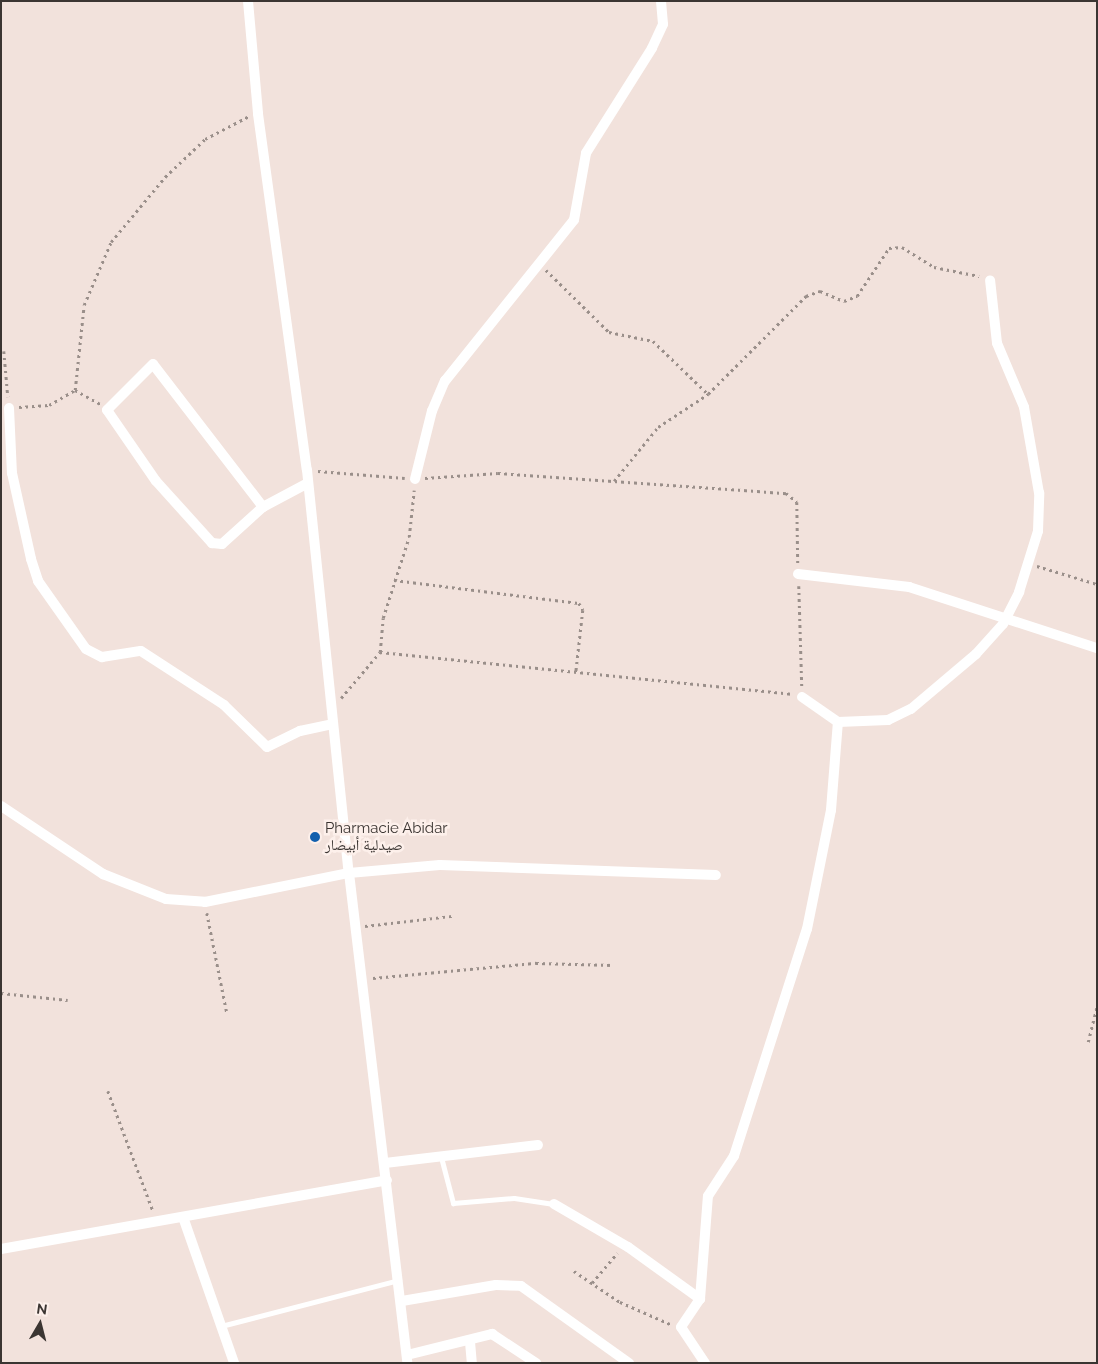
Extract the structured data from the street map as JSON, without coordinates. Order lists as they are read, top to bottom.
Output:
{
  "places": ["Pharmacie Abidar صيدلية أبيضار"],
  "north": "top"
}
